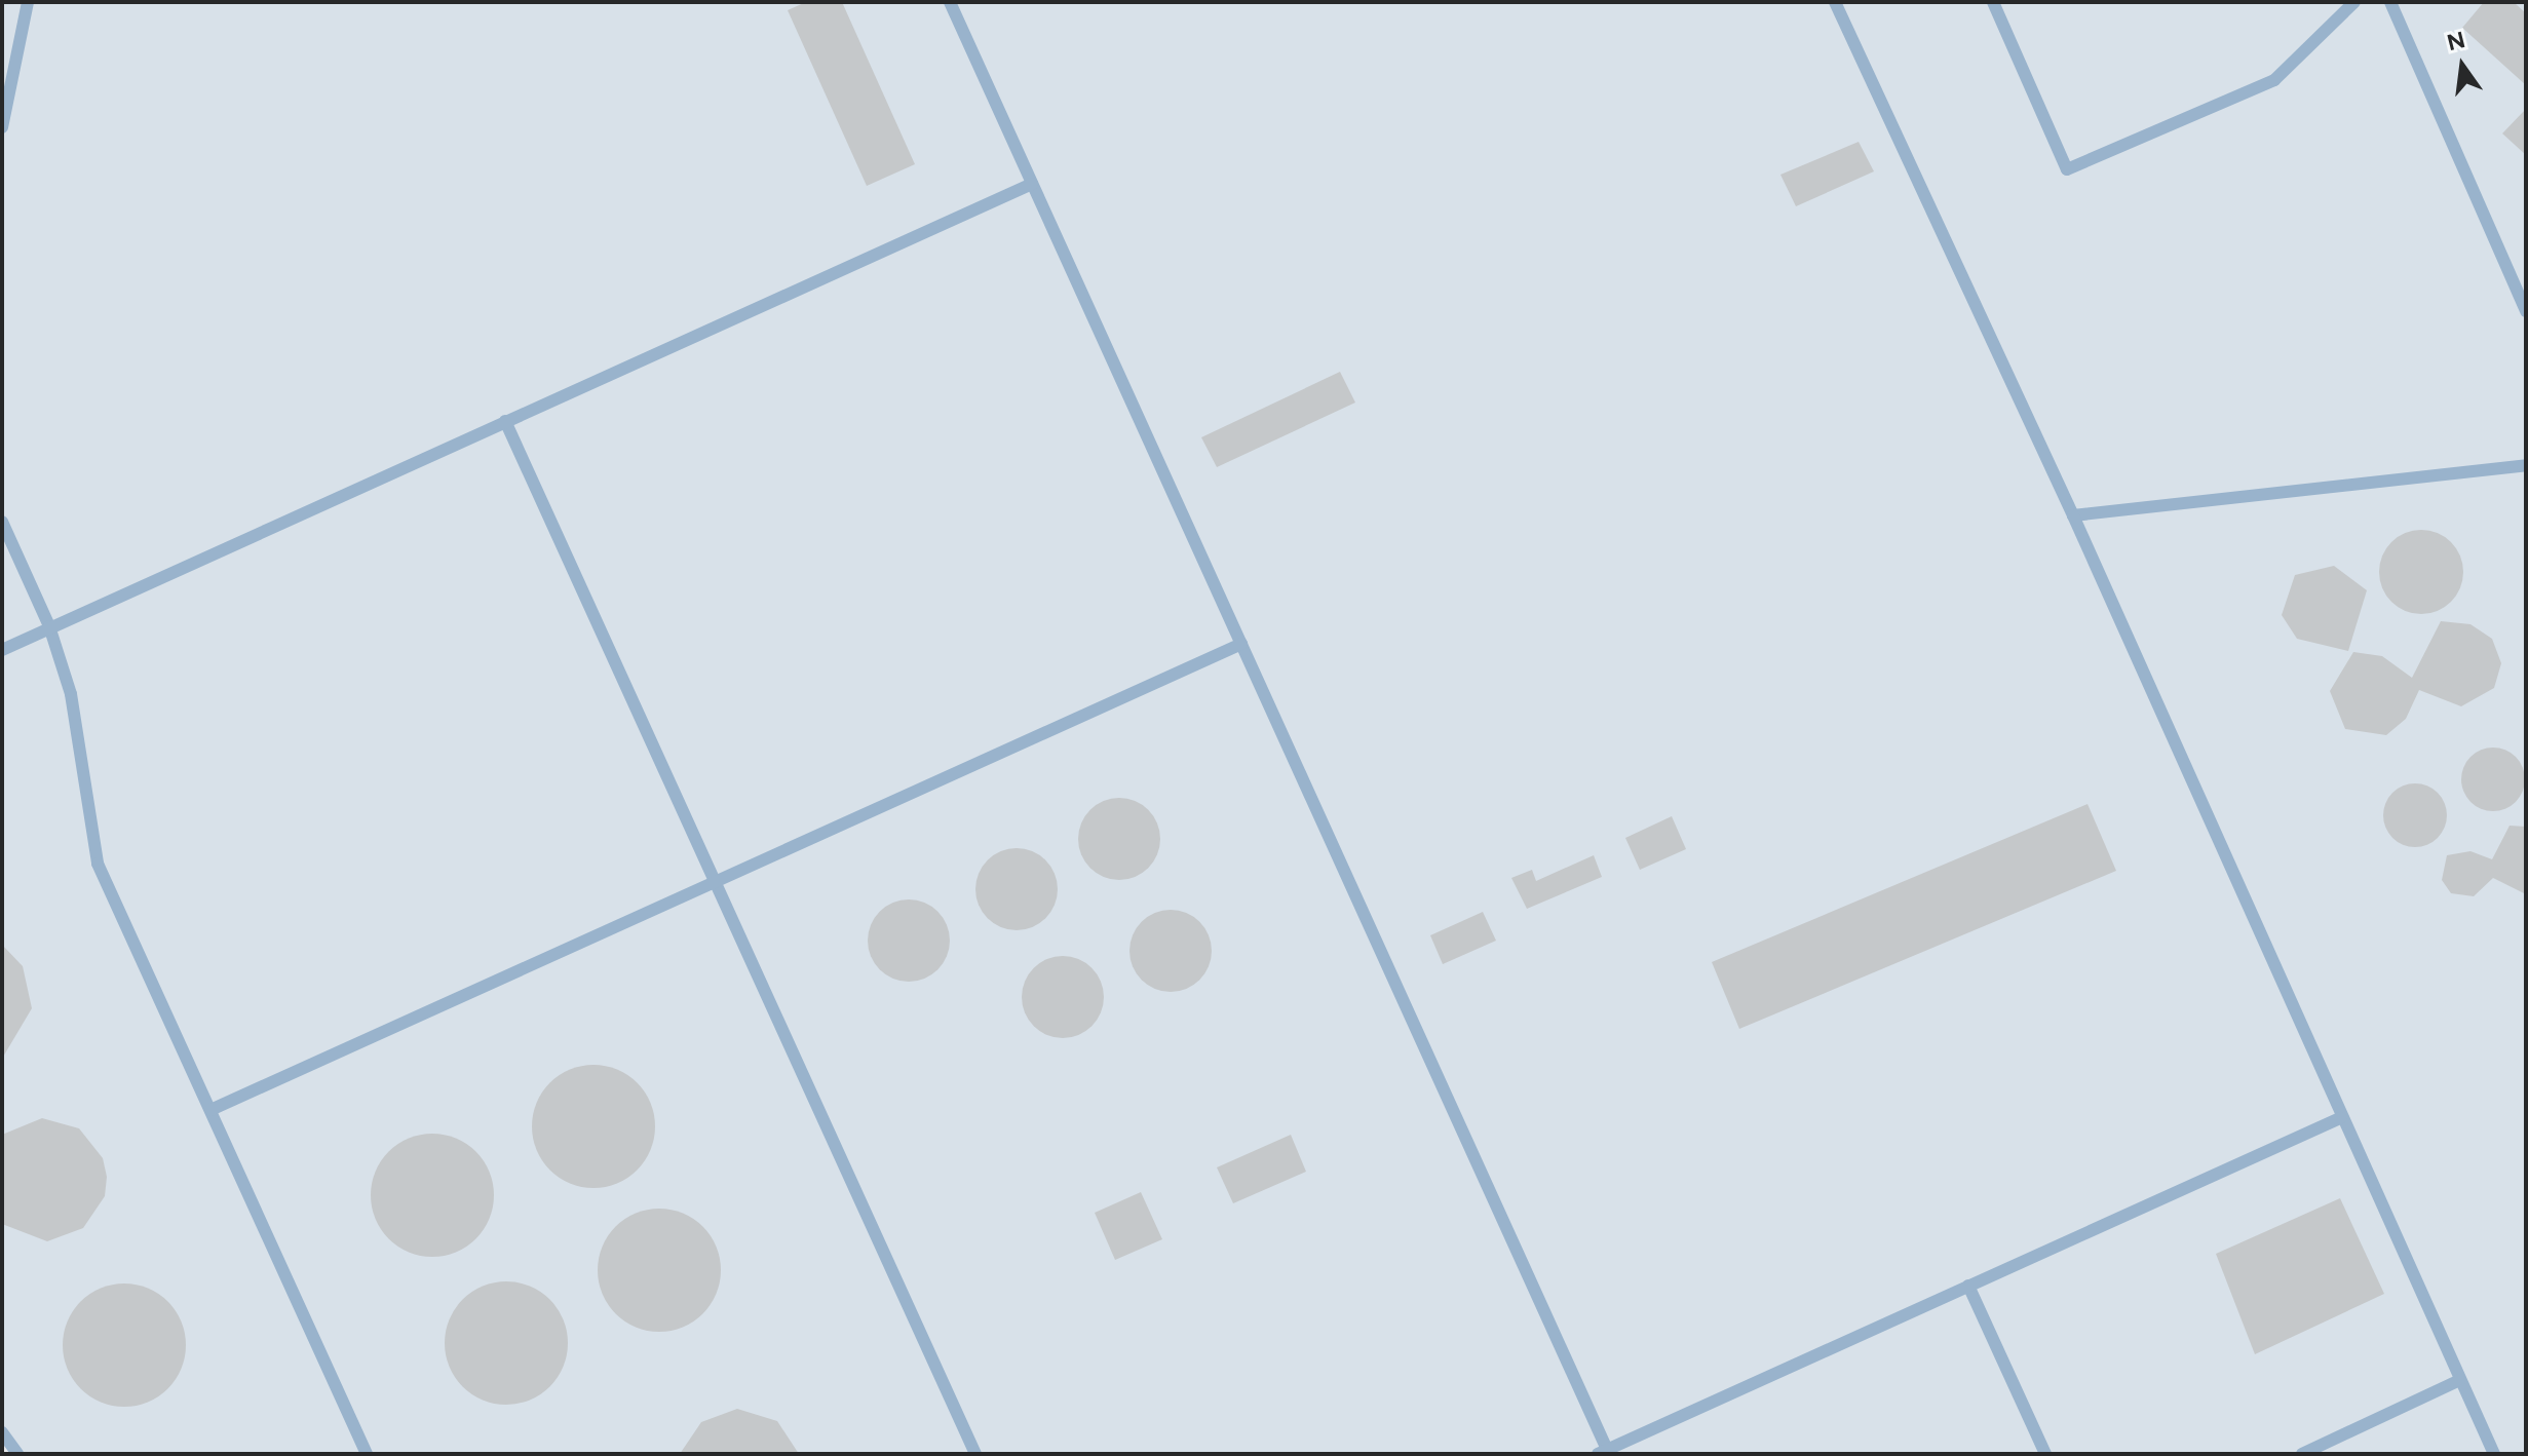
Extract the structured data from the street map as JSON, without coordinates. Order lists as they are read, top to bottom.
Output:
{
  "north": "top"
}
